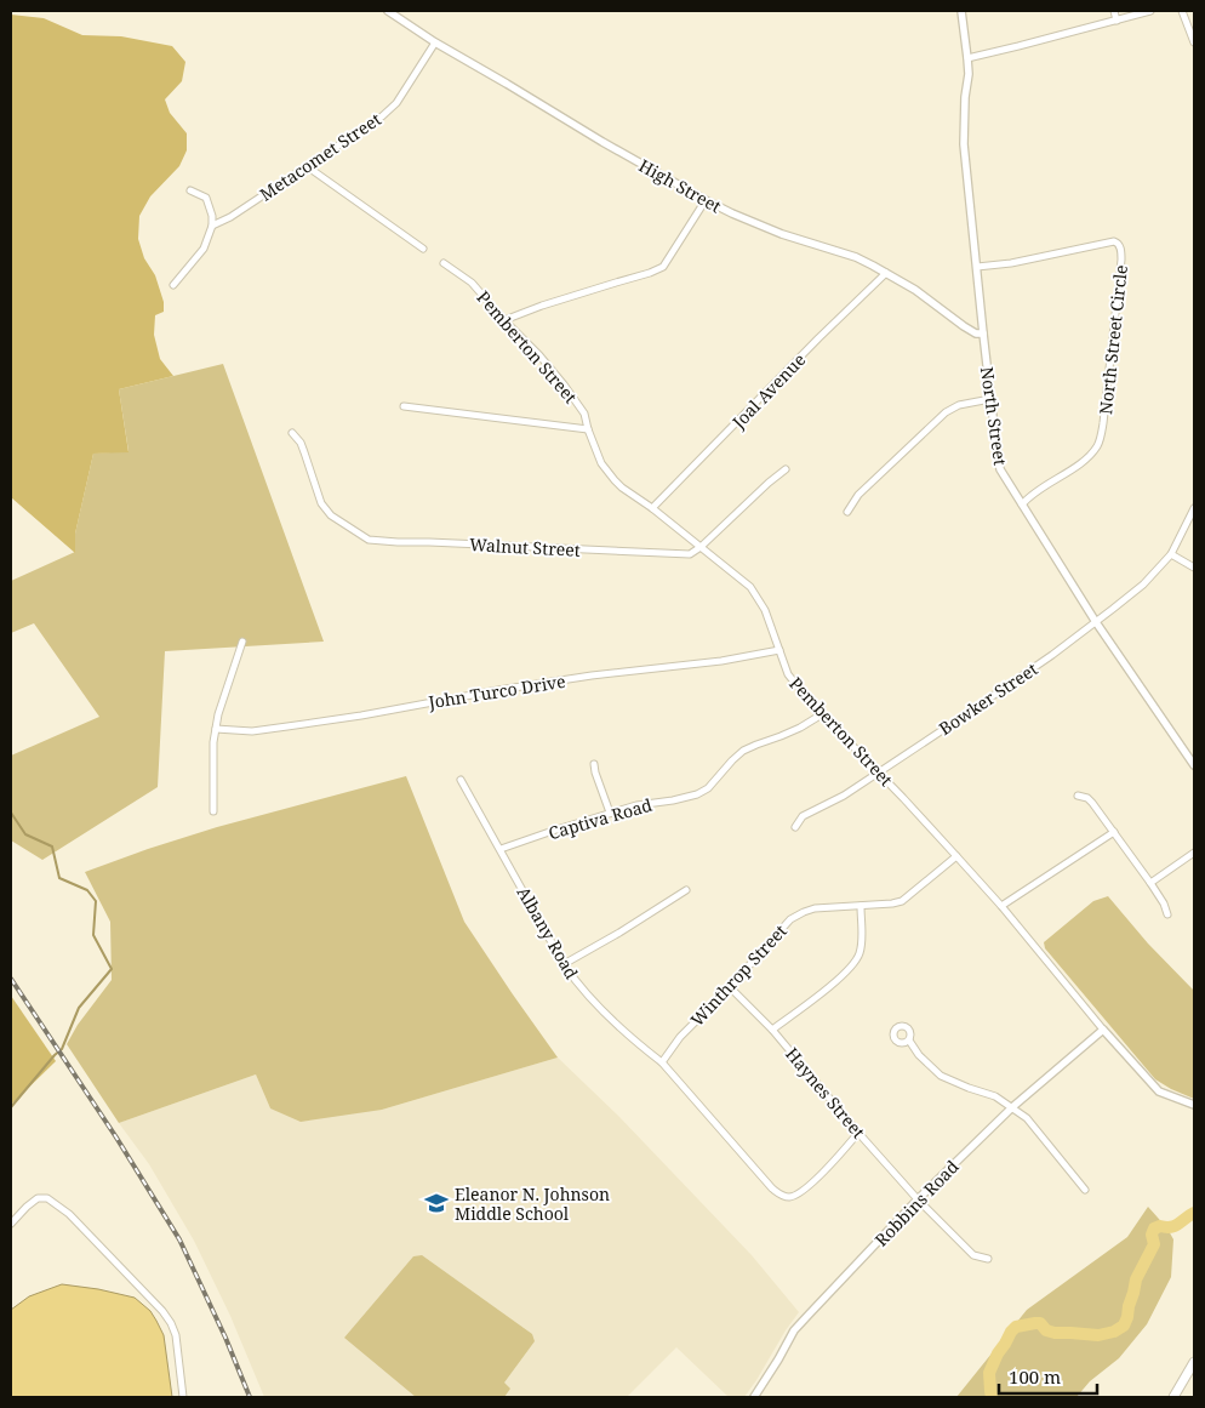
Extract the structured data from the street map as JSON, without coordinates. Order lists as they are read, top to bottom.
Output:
{
  "streets": {
    "street": [
      "Metacomet Street",
      "High Street",
      "North Street Circle",
      "Pemberton Street",
      "Joal Avenue",
      "North Street",
      "Walnut Street",
      "John Turco Drive",
      "Bowker Street",
      "Captiva Road",
      "Albany Road",
      "Winthrop Street",
      "Haynes Street",
      "Robbins Road"
    ]
  },
  "crossings": [
    ["Metacomet Street", "High Street"],
    ["High Street", "Joal Avenue"],
    ["High Street", "North Street"],
    ["North Street Circle", "North Street"],
    ["Pemberton Street", "Joal Avenue"],
    ["Pemberton Street", "Walnut Street"],
    ["Pemberton Street", "John Turco Drive"],
    ["Pemberton Street", "Bowker Street"],
    ["Pemberton Street", "Captiva Road"],
    ["Pemberton Street", "Winthrop Street"],
    ["Pemberton Street", "Robbins Road"],
    ["North Street", "Bowker Street"],
    ["Captiva Road", "Albany Road"],
    ["Albany Road", "Winthrop Street"],
    ["Albany Road", "Haynes Street"],
    ["Winthrop Street", "Haynes Street"],
    ["Haynes Street", "Robbins Road"]
  ],
  "places": {
    "school or university": ["Eleanor N. Johnson Middle School"]
  },
  "scale_bar": "100 m"
}
